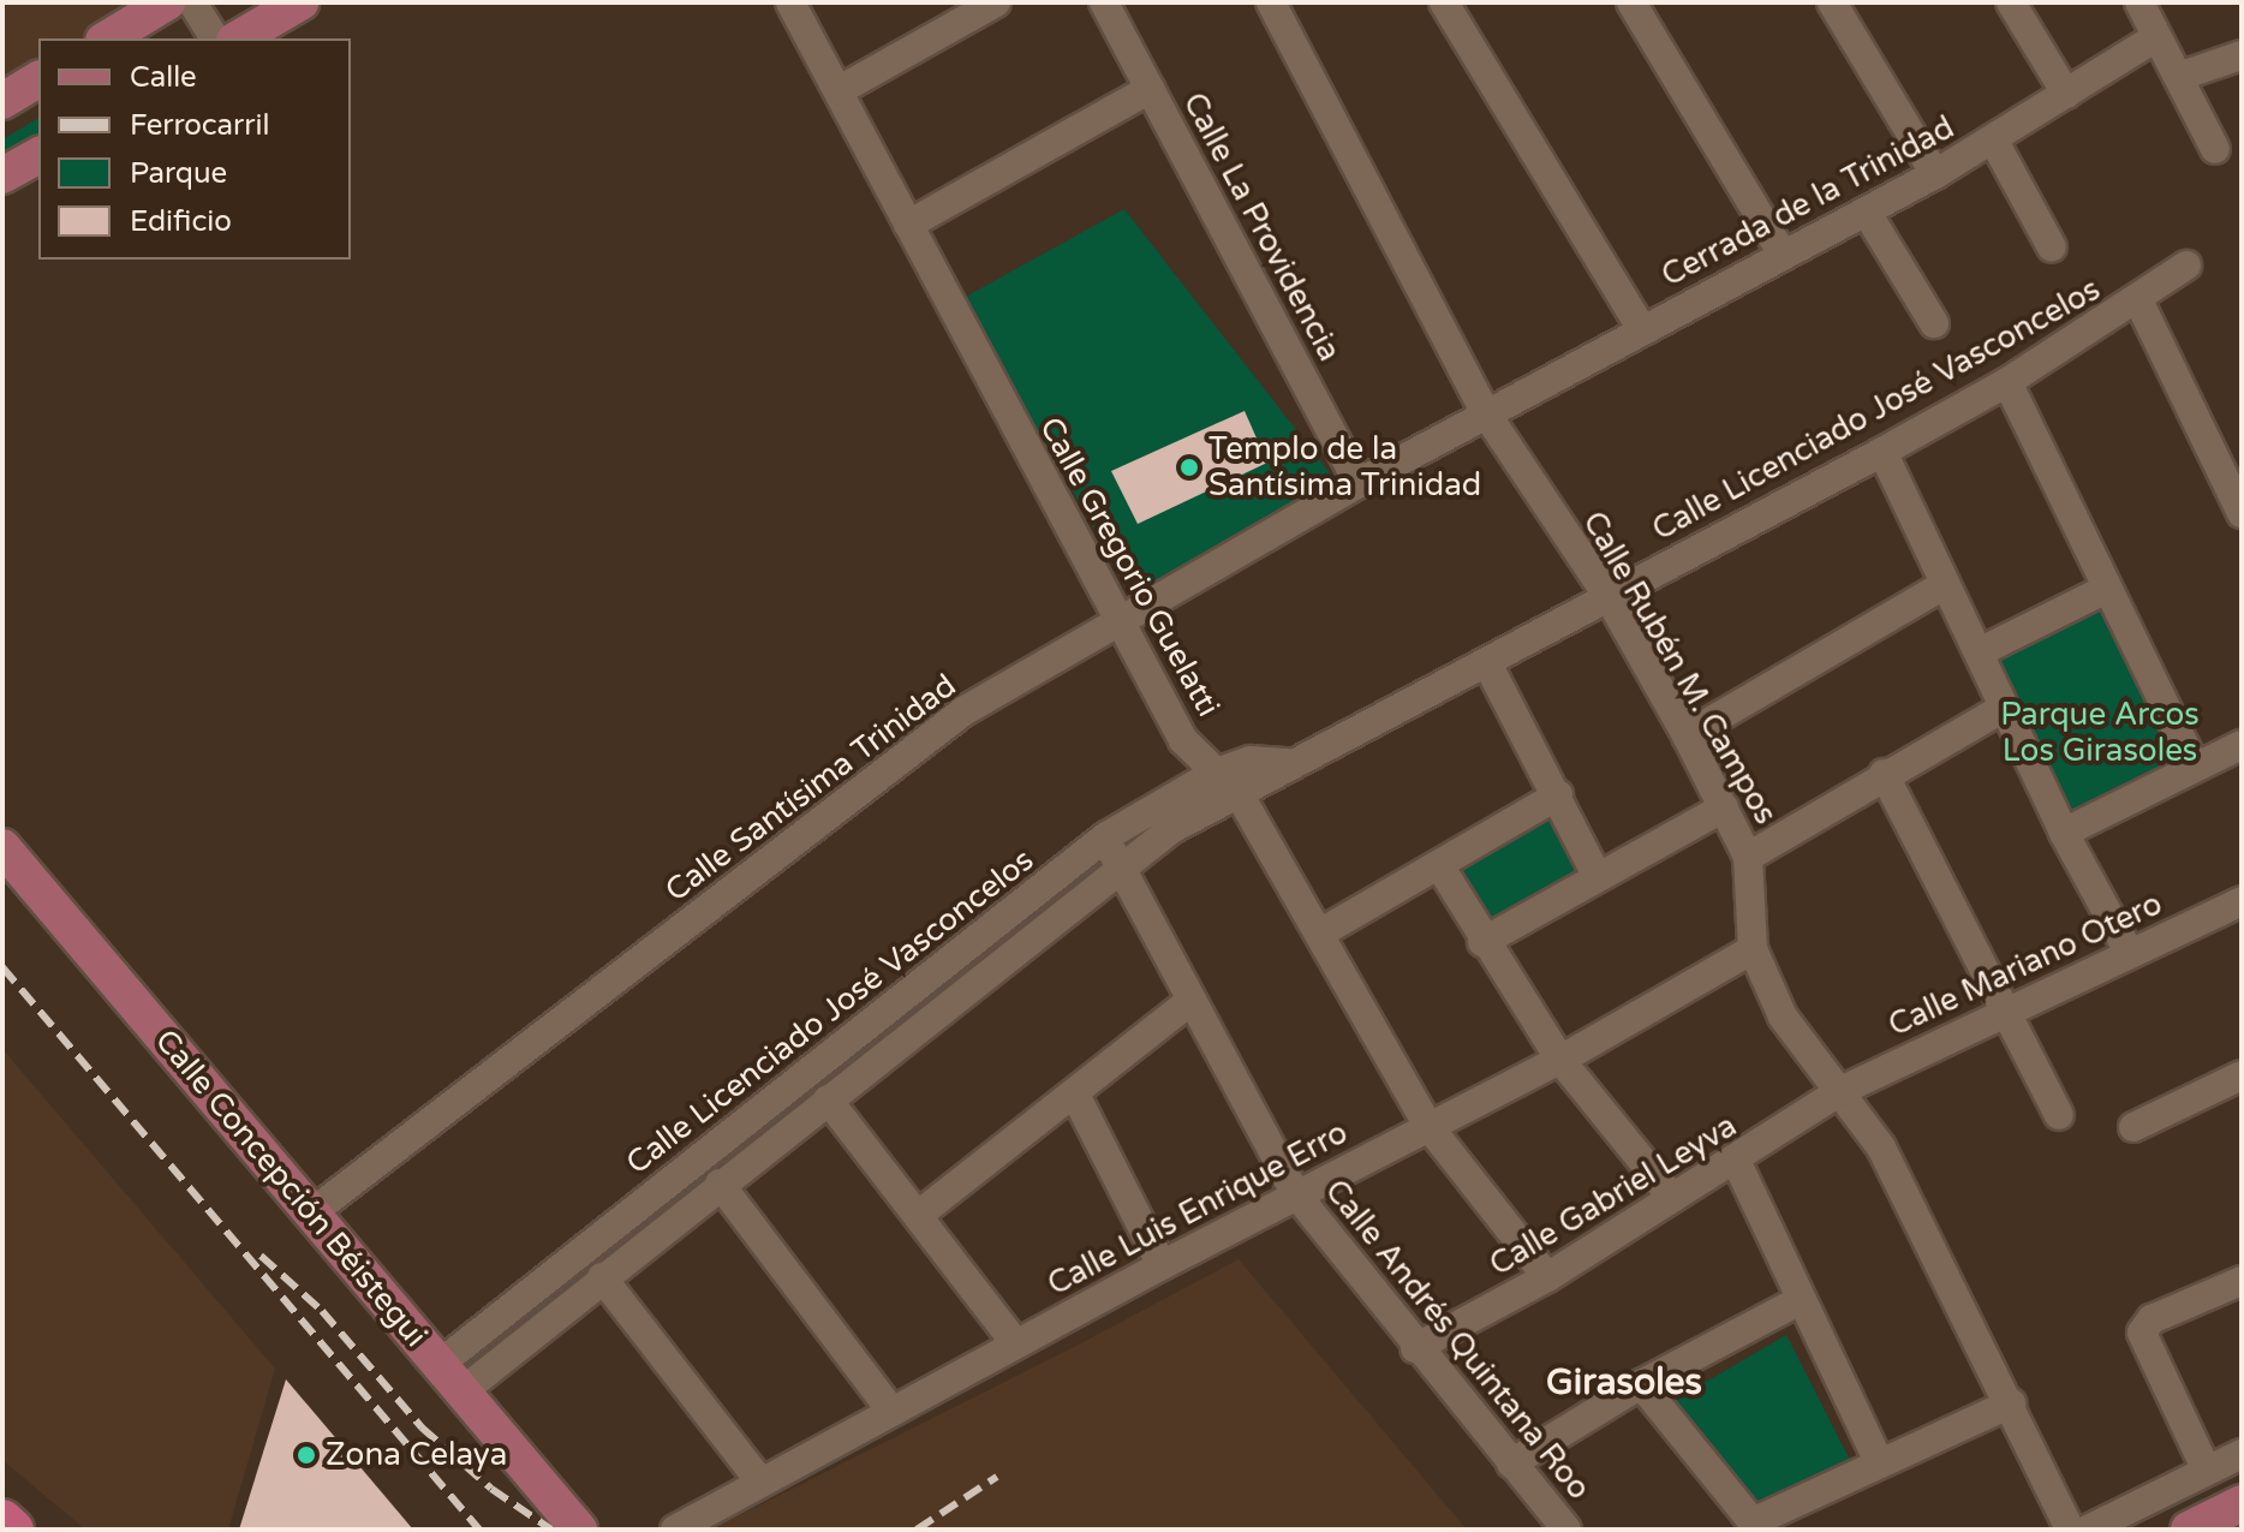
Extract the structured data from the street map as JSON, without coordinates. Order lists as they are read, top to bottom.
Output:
{
  "streets": {
    "main road": ["Calle Concepción Béistegui"],
    "street": [
      "Cerrada de la Trinidad",
      "Calle La Providencia",
      "Calle Licenciado José Vasconcelos",
      "Calle Gregorio Guelatti",
      "Calle Rubén M. Campos",
      "Calle Santísima Trinidad",
      "Calle Mariano Otero",
      "Calle Gabriel Leyva",
      "Calle Luis Enrique Erro",
      "Calle Andrés Quintana Roo"
    ]
  },
  "crossings": [
    ["Cerrada de la Trinidad", "Calle Rubén M. Campos"],
    ["Cerrada de la Trinidad", "Calle Santísima Trinidad"],
    ["Calle La Providencia", "Calle Santísima Trinidad"],
    ["Calle Licenciado José Vasconcelos", "Calle Gregorio Guelatti"],
    ["Calle Licenciado José Vasconcelos", "Calle Rubén M. Campos"],
    ["Calle Licenciado José Vasconcelos", "Calle Concepción Béistegui"],
    ["Calle Licenciado José Vasconcelos", "Calle Andrés Quintana Roo"],
    ["Calle Gregorio Guelatti", "Calle Santísima Trinidad"],
    ["Calle Gregorio Guelatti", "Calle Gabriel Leyva"],
    ["Calle Gregorio Guelatti", "Calle Luis Enrique Erro"],
    ["Calle Rubén M. Campos", "Calle Santísima Trinidad"],
    ["Calle Rubén M. Campos", "Calle Mariano Otero"],
    ["Calle Rubén M. Campos", "Calle Gabriel Leyva"],
    ["Calle Rubén M. Campos", "Calle Luis Enrique Erro"],
    ["Calle Santísima Trinidad", "Calle Concepción Béistegui"],
    ["Calle Mariano Otero", "Calle Gabriel Leyva"],
    ["Calle Gabriel Leyva", "Calle Andrés Quintana Roo"],
    ["Calle Luis Enrique Erro", "Calle Andrés Quintana Roo"]
  ],
  "districts": ["Girasoles"],
  "parks": ["Parque Arcos Los Girasoles"],
  "places": ["Templo de la Santísima Trinidad", "Zona Celaya"],
  "legend": [
    "Calle",
    "Ferrocarril",
    "Parque",
    "Edificio"
  ]
}
